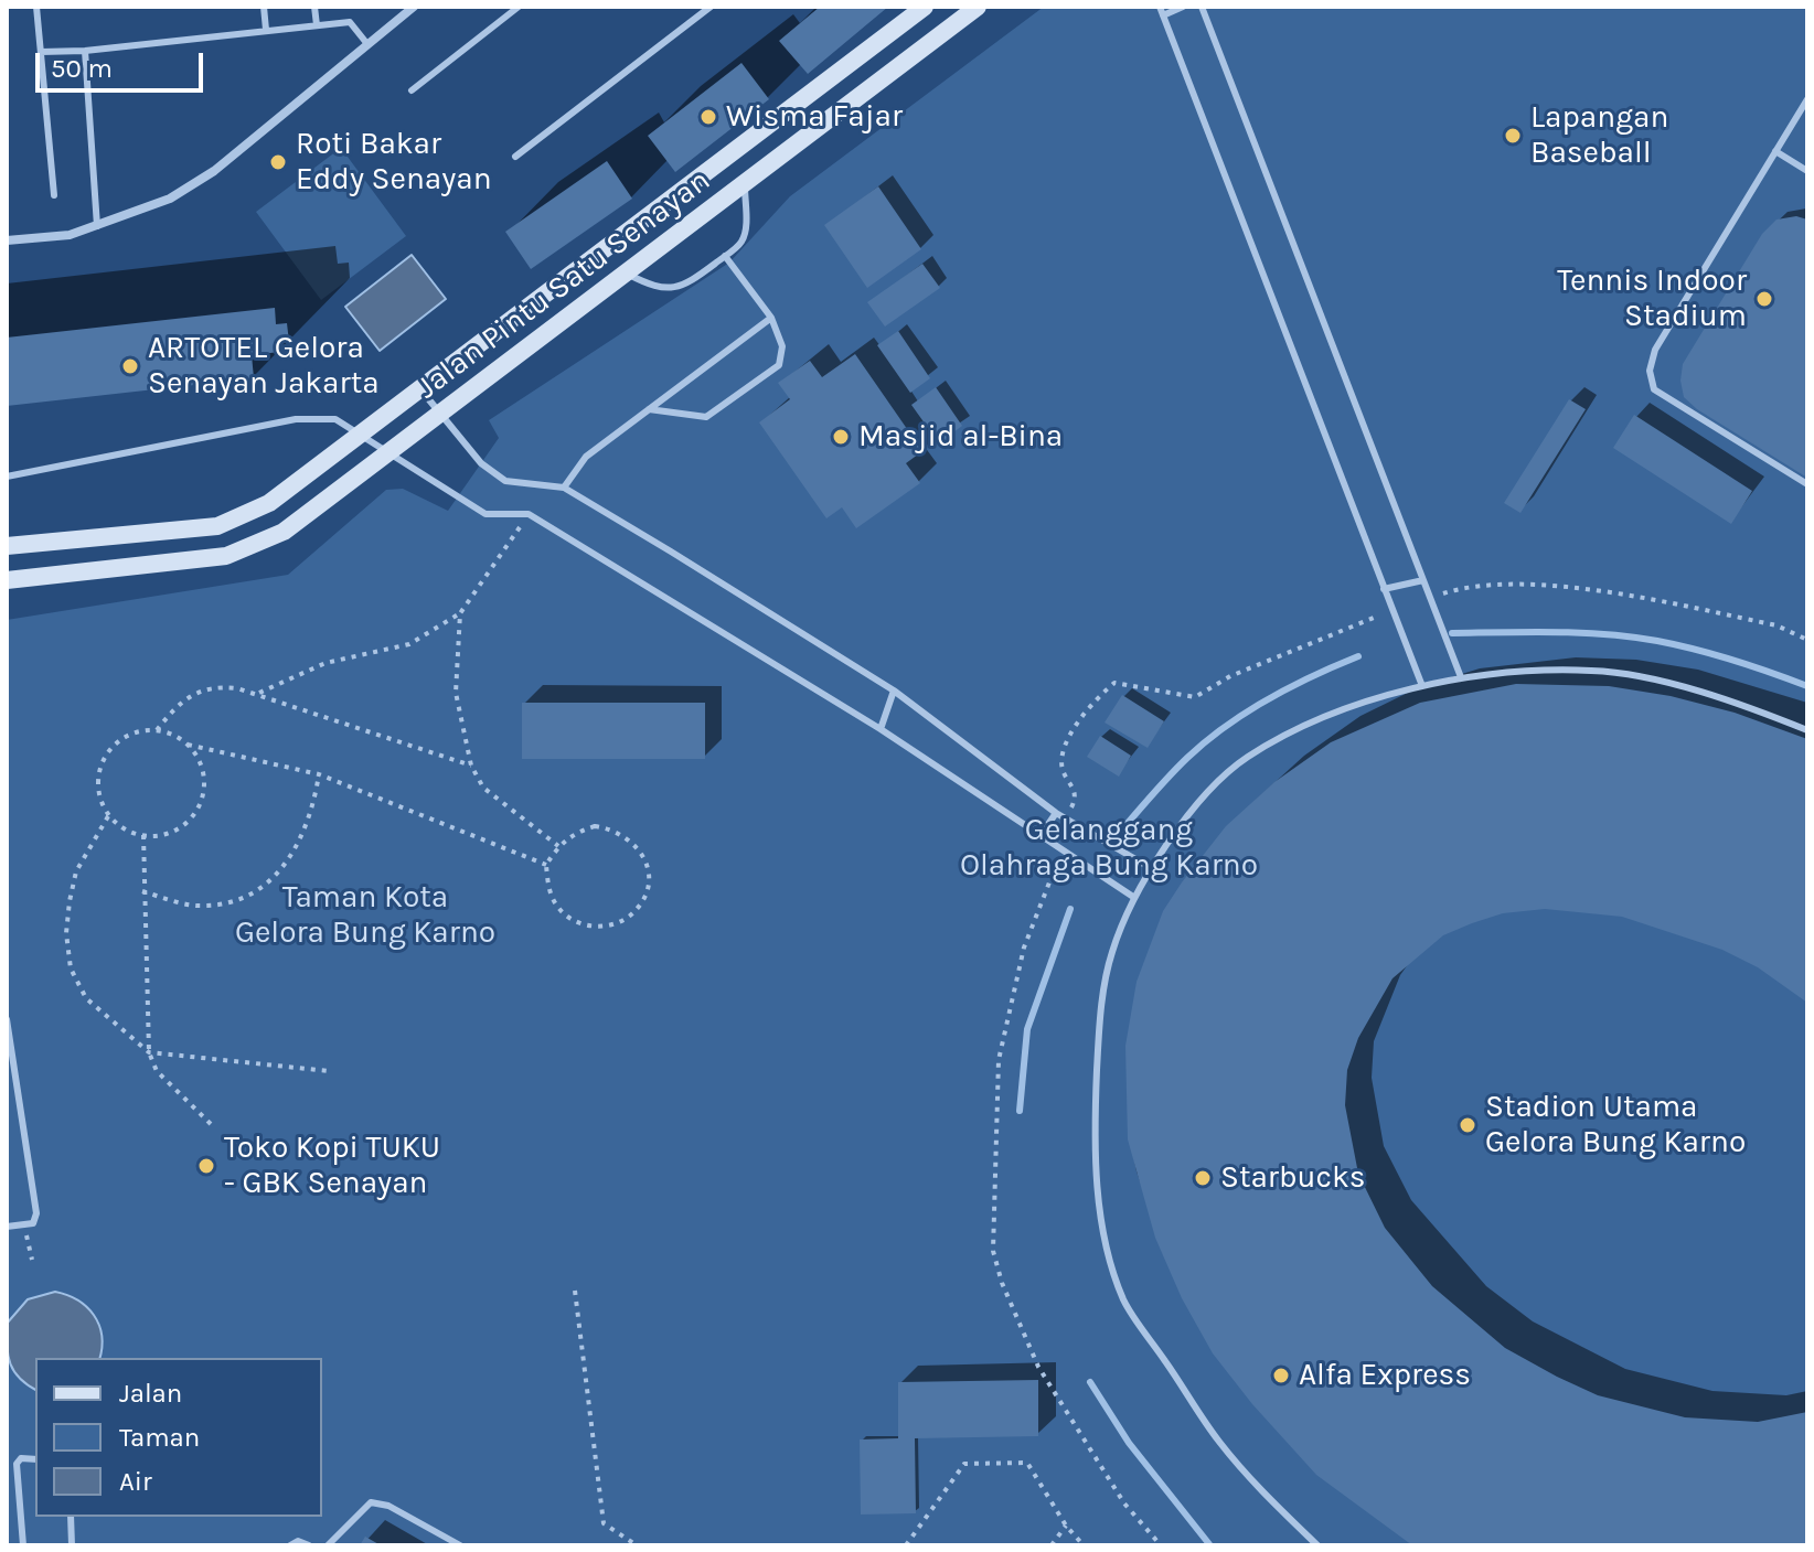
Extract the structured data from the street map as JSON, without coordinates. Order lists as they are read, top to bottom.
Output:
{
  "streets": {
    "main road": ["Jalan Pintu Satu Senayan"]
  },
  "parks": ["Gelanggang Olahraga Bung Karno", "Taman Kota Gelora Bung Karno"],
  "places": [
    "Wisma Fajar",
    "Lapangan Baseball",
    "Roti Bakar Eddy Senayan",
    "Tennis Indoor Stadium",
    "ARTOTEL Gelora Senayan Jakarta",
    "Masjid al-Bina",
    "Stadion Utama Gelora Bung Karno",
    "Toko Kopi TUKU - GBK Senayan",
    "Starbucks",
    "Alfa Express"
  ],
  "legend": ["Jalan", "Taman", "Air"],
  "scale_bar": "50 m"
}
